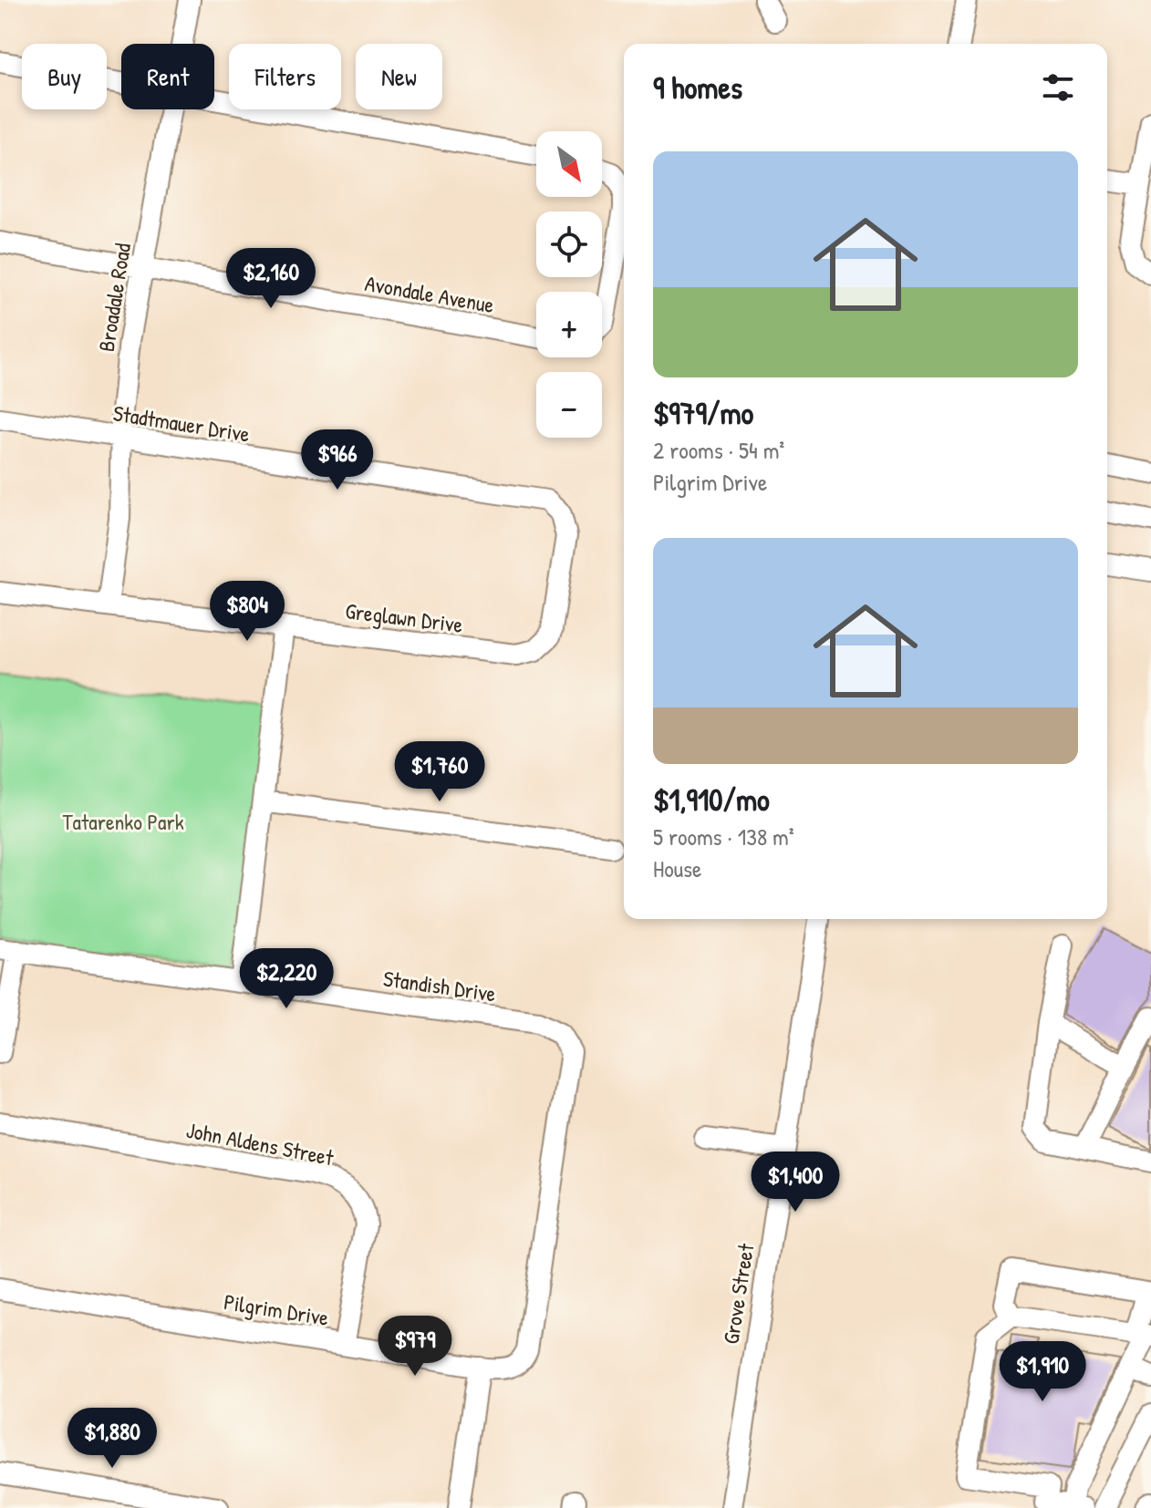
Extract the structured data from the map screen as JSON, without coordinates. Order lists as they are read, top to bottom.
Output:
{
  "streets": {
    "street": [
      "Avondale Avenue",
      "Broadale Road",
      "Stadtmauer Drive",
      "Greglawn Drive",
      "Standish Drive",
      "John Aldens Street",
      "Grove Street",
      "Pilgrim Drive"
    ]
  },
  "crossings": [
    ["Avondale Avenue", "Broadale Road"],
    ["Broadale Road", "Stadtmauer Drive"],
    ["Broadale Road", "Greglawn Drive"],
    ["Stadtmauer Drive", "Greglawn Drive"],
    ["Standish Drive", "Pilgrim Drive"],
    ["John Aldens Street", "Pilgrim Drive"]
  ],
  "parks": ["Tatarenko Park"],
  "north": "bottom right",
  "page": {
    "chip": [
      "Buy",
      "Rent",
      "Filters",
      "New"
    ],
    "heading": "9 homes",
    "map_buttons": ["+", "−"],
    "list": [
      {
        "name": "$979/mo",
        "note": "2 rooms · 54 m² · Pilgrim Drive"
      },
      {
        "name": "$1,910/mo",
        "note": "5 rooms · 138 m² · House"
      }
    ],
    "price": [
      "$2,160",
      "$966",
      "$804",
      "$1,760",
      "$2,220",
      "$1,400",
      "$979",
      "$1,910",
      "$1,880"
    ]
  }
}
